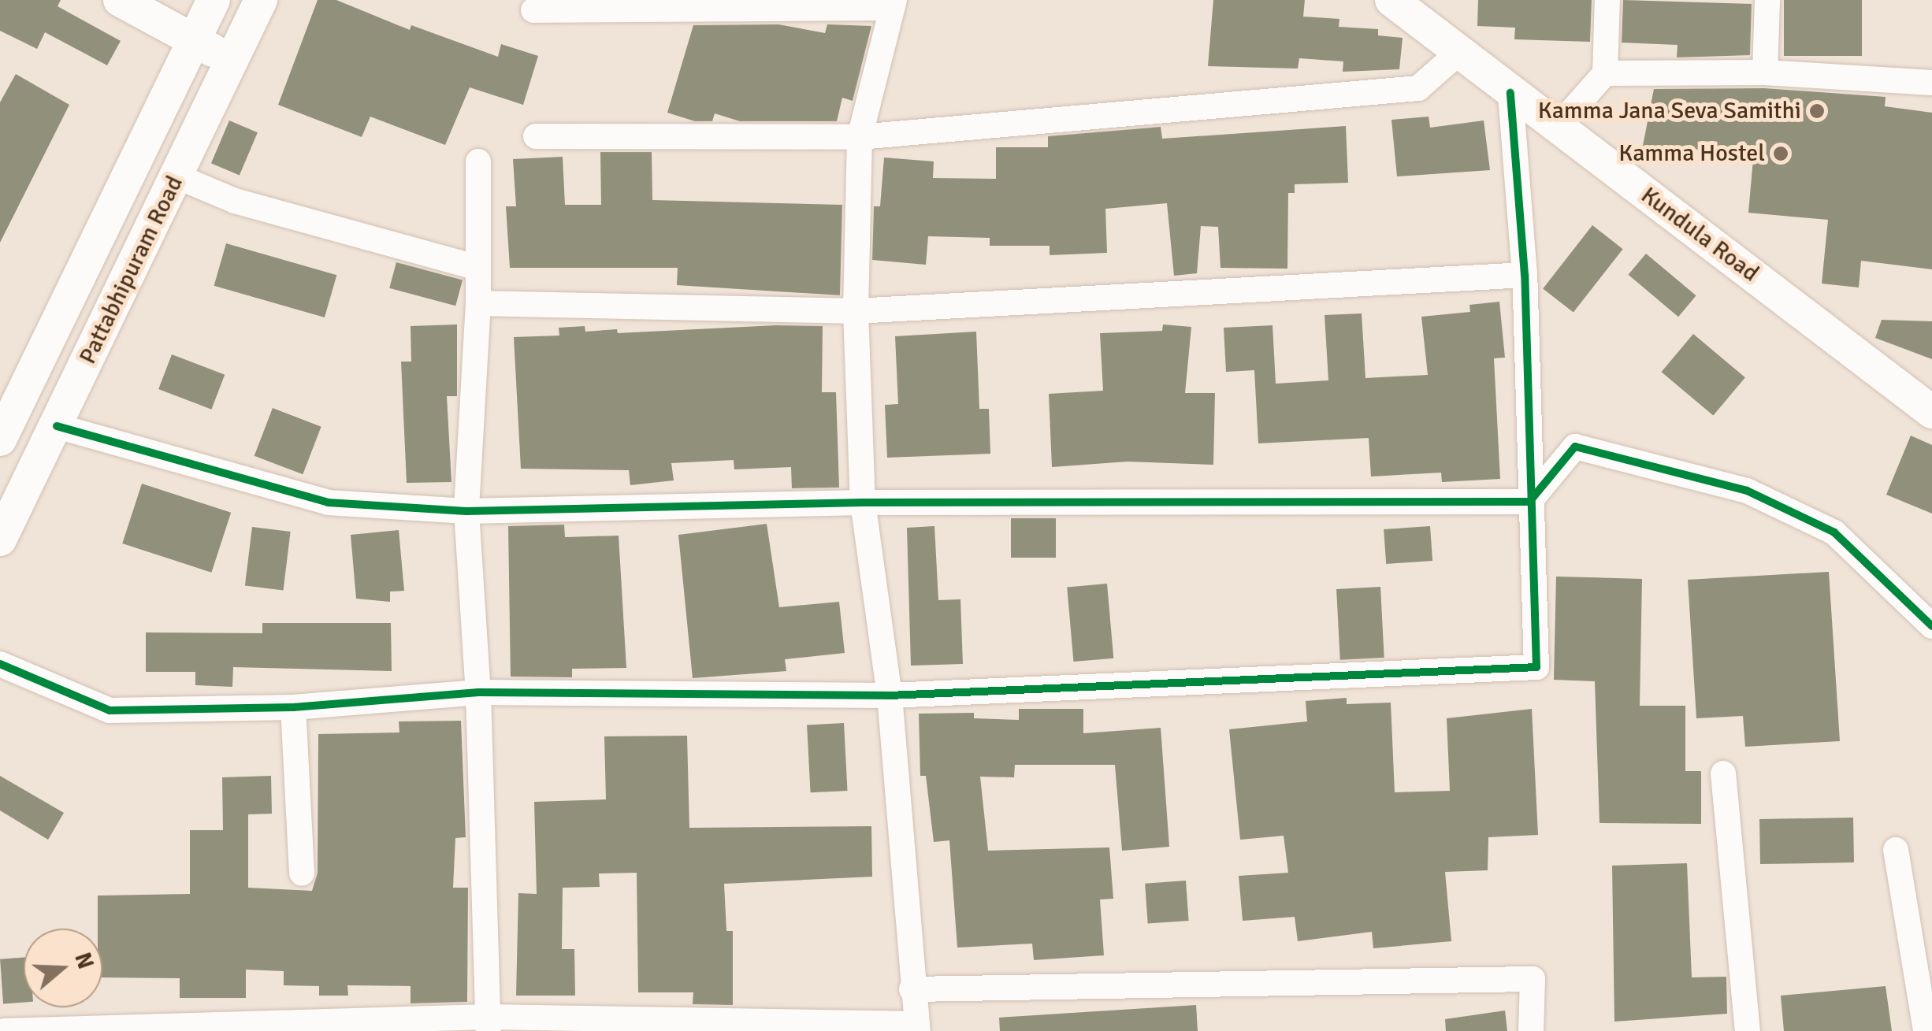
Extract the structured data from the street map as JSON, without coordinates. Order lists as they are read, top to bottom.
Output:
{
  "streets": {
    "street": ["Kundula Road", "Pattabhipuram Road"]
  },
  "places": ["Kamma Jana Seva Samithi", "Kamma Hostel"],
  "north": "right"
}
